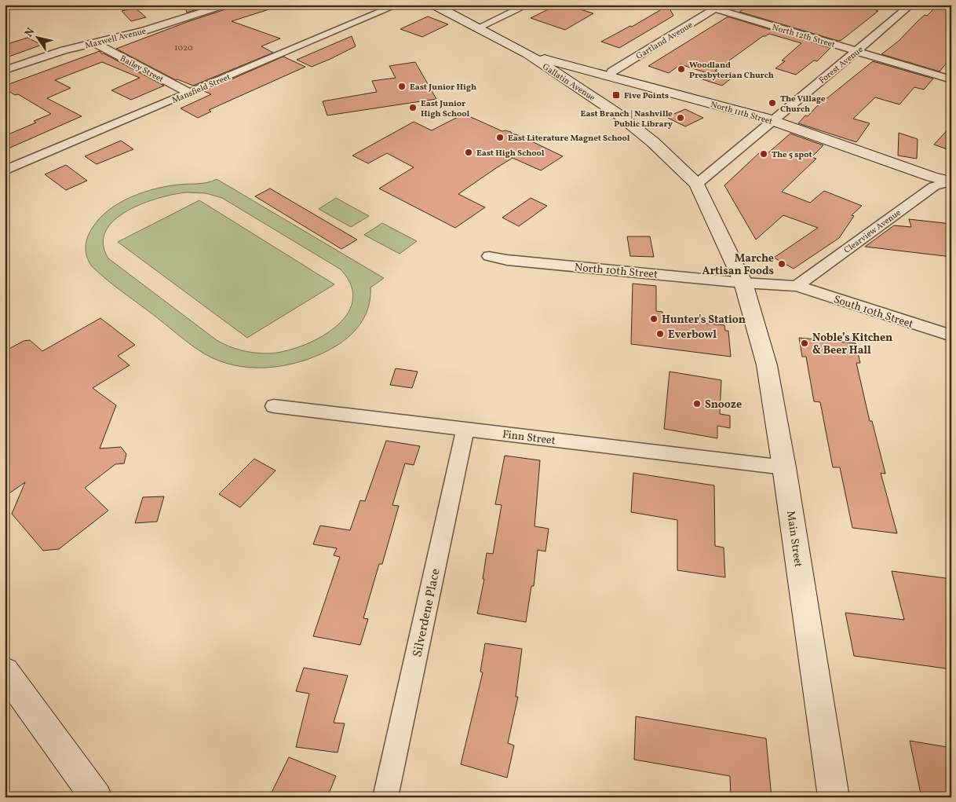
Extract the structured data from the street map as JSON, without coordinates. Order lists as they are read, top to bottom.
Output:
{
  "streets": {
    "main road": ["Gallatin Avenue", "North 11th Street", "Main Street"],
    "street": [
      "North 12th Street",
      "Maxwell Avenue",
      "Gartland Avenue",
      "Forest Avenue",
      "Bailey Street",
      "Mansfield Street",
      "Clearview Avenue",
      "North 10th Street",
      "South 10th Street",
      "Finn Street",
      "Silverdene Place"
    ]
  },
  "crossings": [
    ["North 12th Street", "Gartland Avenue"],
    ["North 12th Street", "Forest Avenue"],
    ["Maxwell Avenue", "Bailey Street"],
    ["Gartland Avenue", "North 11th Street"],
    ["Forest Avenue", "Gallatin Avenue"],
    ["Forest Avenue", "North 11th Street"],
    ["Bailey Street", "Mansfield Street"],
    ["Gallatin Avenue", "North 11th Street"],
    ["Gallatin Avenue", "North 10th Street"],
    ["Gallatin Avenue", "Main Street"],
    ["North 11th Street", "Clearview Avenue"],
    ["Clearview Avenue", "North 10th Street"],
    ["Clearview Avenue", "South 10th Street"],
    ["North 10th Street", "South 10th Street"],
    ["North 10th Street", "Main Street"],
    ["Finn Street", "Main Street"],
    ["Finn Street", "Silverdene Place"]
  ],
  "places": {
    "other": [
      "Woodland Presbyterian Church",
      "East Junior High",
      "The Village Church",
      "East Junior High School",
      "East Branch | Nashville Public Library",
      "East Literature Magnet School",
      "East High School",
      "The 5 spot",
      "Marche Artisan Foods",
      "Hunter's Station",
      "Everbowl",
      "Noble’s Kitchen & Beer Hall",
      "Snooze"
    ],
    "transit": ["Five Points"]
  },
  "house_numbers": ["1020"],
  "north": "top left"
}
